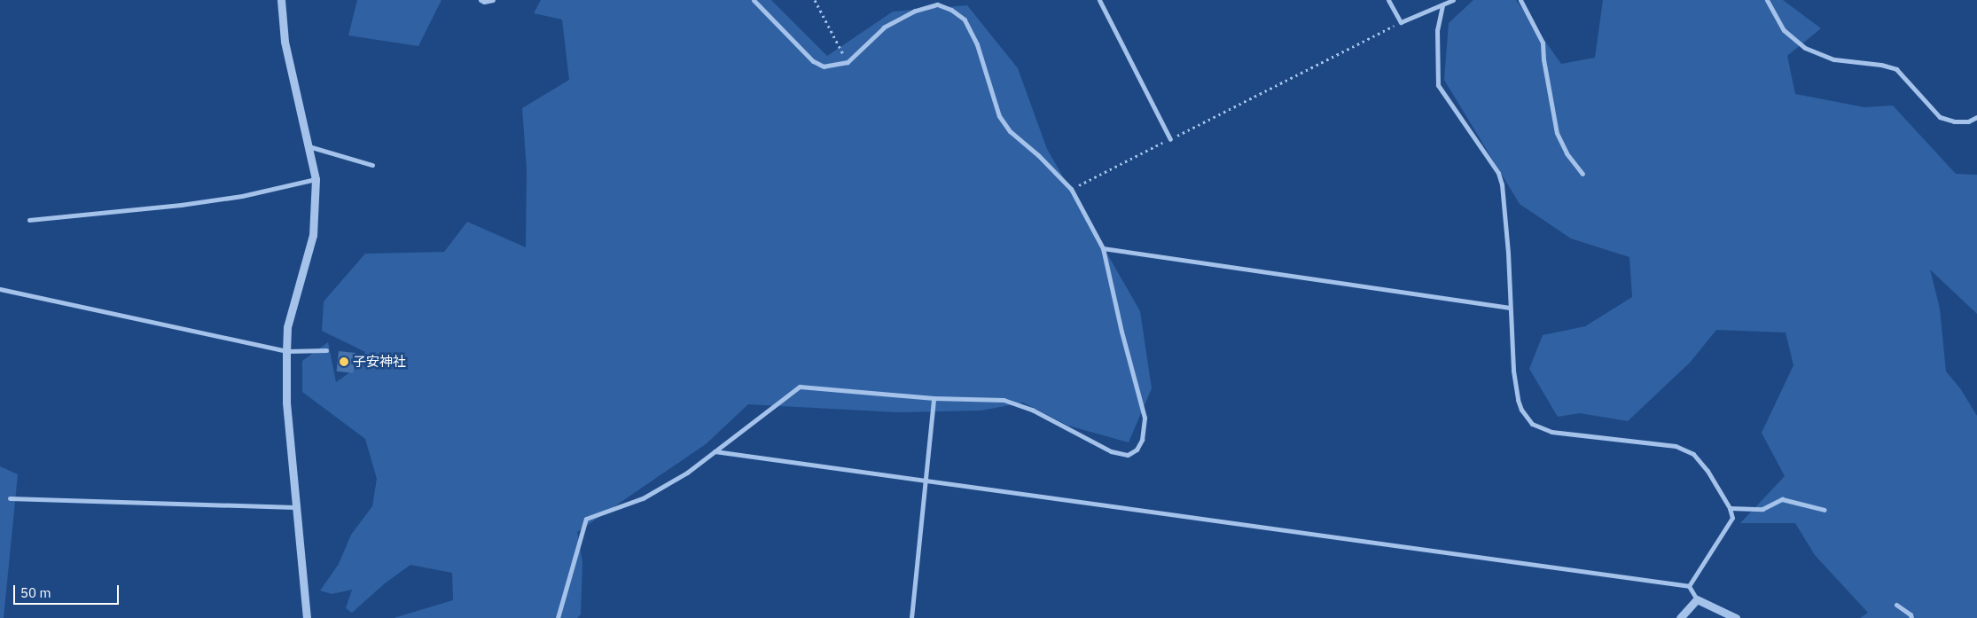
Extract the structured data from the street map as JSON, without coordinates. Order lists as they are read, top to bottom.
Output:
{
  "places": ["子安神社"],
  "scale_bar": "50 m"
}
